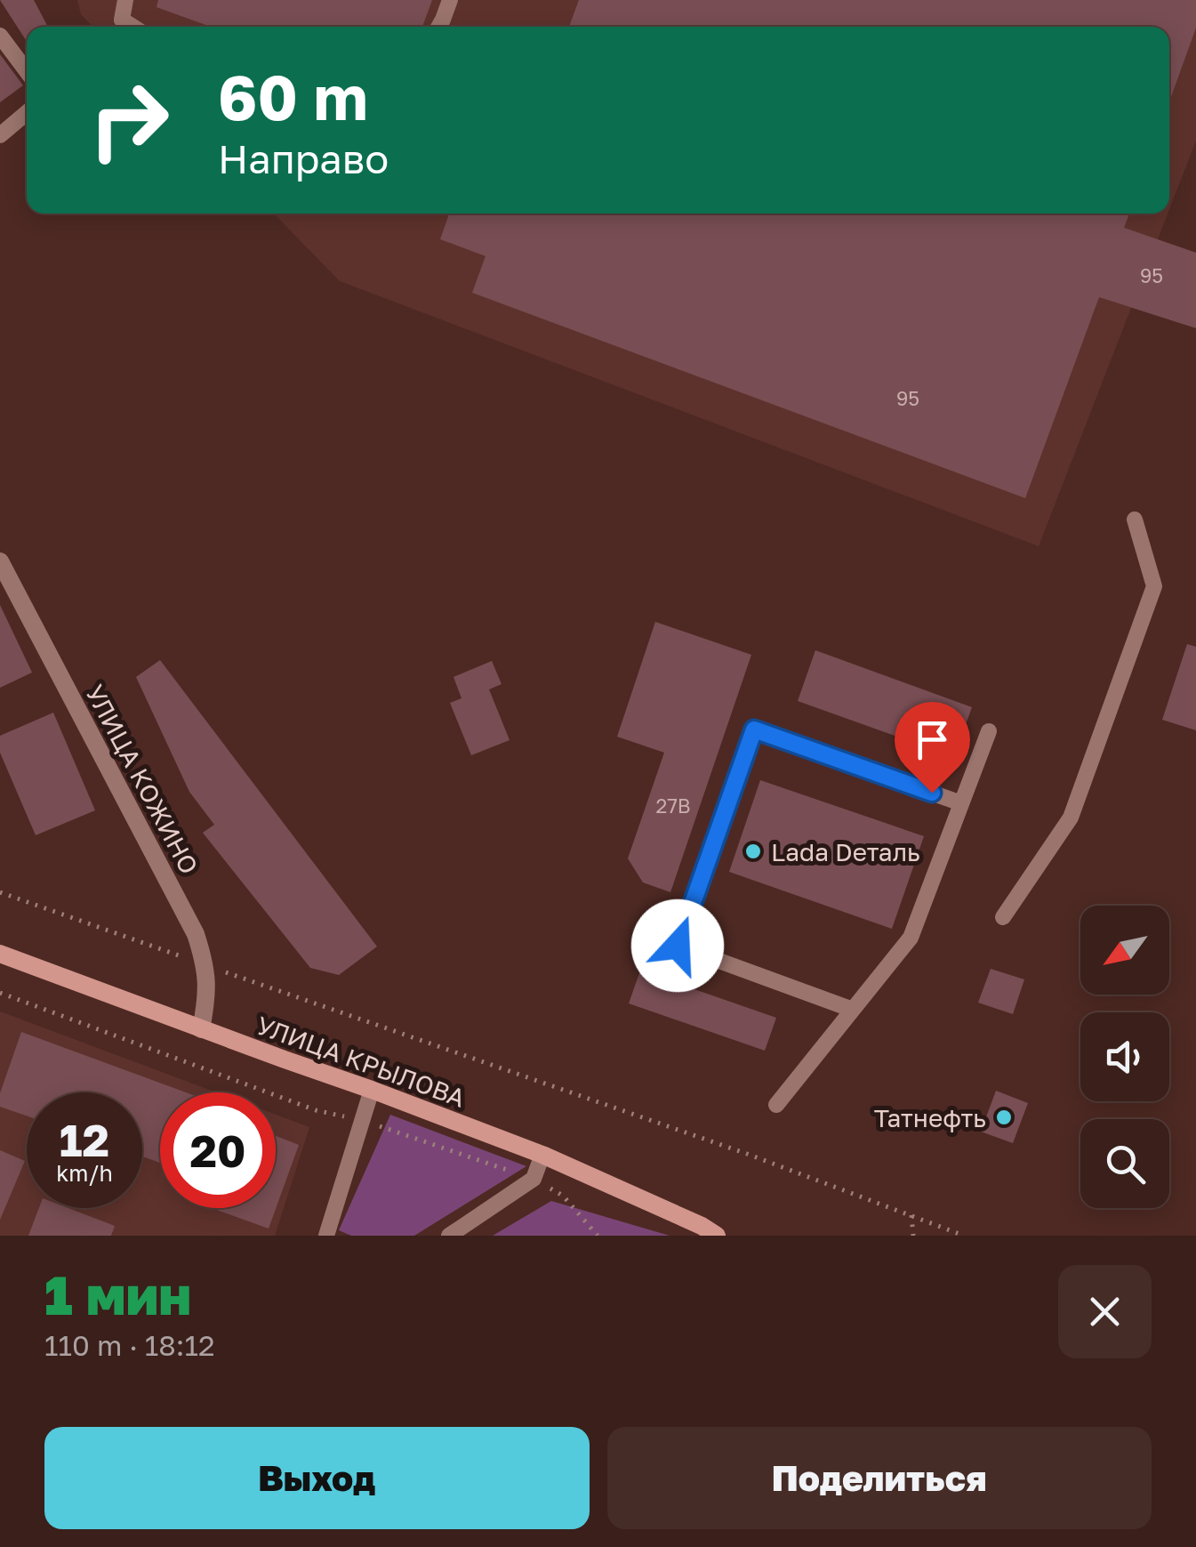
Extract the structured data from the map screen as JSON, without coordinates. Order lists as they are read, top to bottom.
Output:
{
  "streets": {
    "main road": ["УЛИЦА КРЫЛОВА"],
    "street": ["УЛИЦА КОЖИНО"]
  },
  "crossings": [
    ["УЛИЦА КОЖИНО", "УЛИЦА КРЫЛОВА"]
  ],
  "places": ["Lada Dеталь", "Татнефть"],
  "house_numbers": ["95", "95", "27В"],
  "north": "bottom left",
  "page": {
    "turn": ["60 m", "Направо"],
    "speed": "12 km/h",
    "limit": "20",
    "heading": ["1 мин", "110 m · 18:12"],
    "buttons": ["Выход", "Поделиться"]
  }
}
